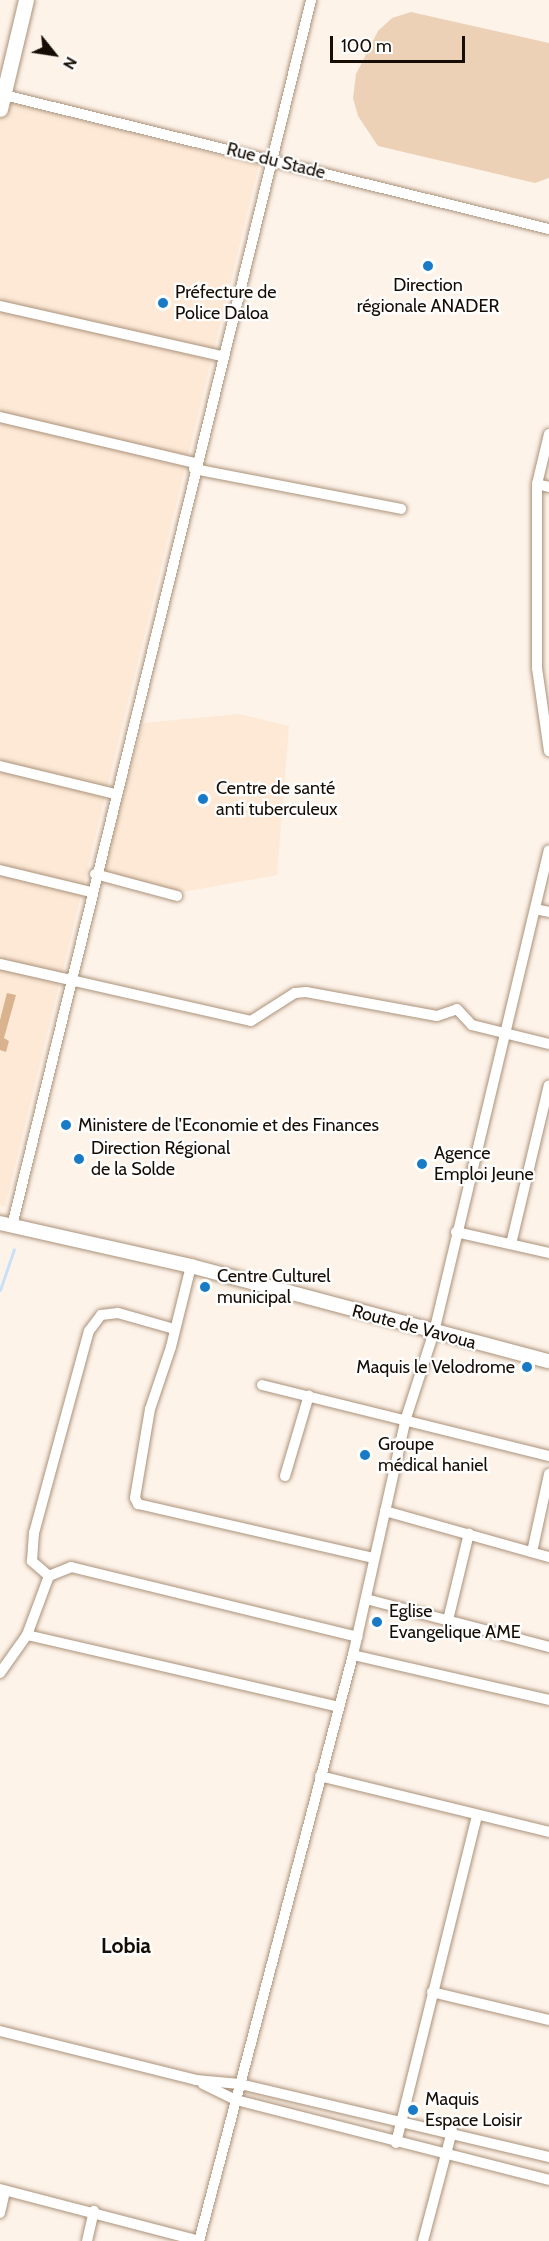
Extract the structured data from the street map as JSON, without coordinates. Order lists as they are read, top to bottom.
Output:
{
  "streets": {
    "main road": ["Route de Vavoua"],
    "street": ["Rue du Stade"]
  },
  "districts": ["Lobia"],
  "places": [
    "Direction régionale ANADER",
    "Préfecture de Police Daloa",
    "Centre de santé anti tuberculeux",
    "Ministere de l'Economie et des Finances",
    "Direction Régional de la Solde",
    "Agence Emploi Jeune",
    "Centre Culturel municipal",
    "Maquis le Velodrome",
    "Groupe médical haniel",
    "Eglise Evangelique AME",
    "Maquis Espace Loisir"
  ],
  "scale_bar": "100 m",
  "north": "bottom right"
}
